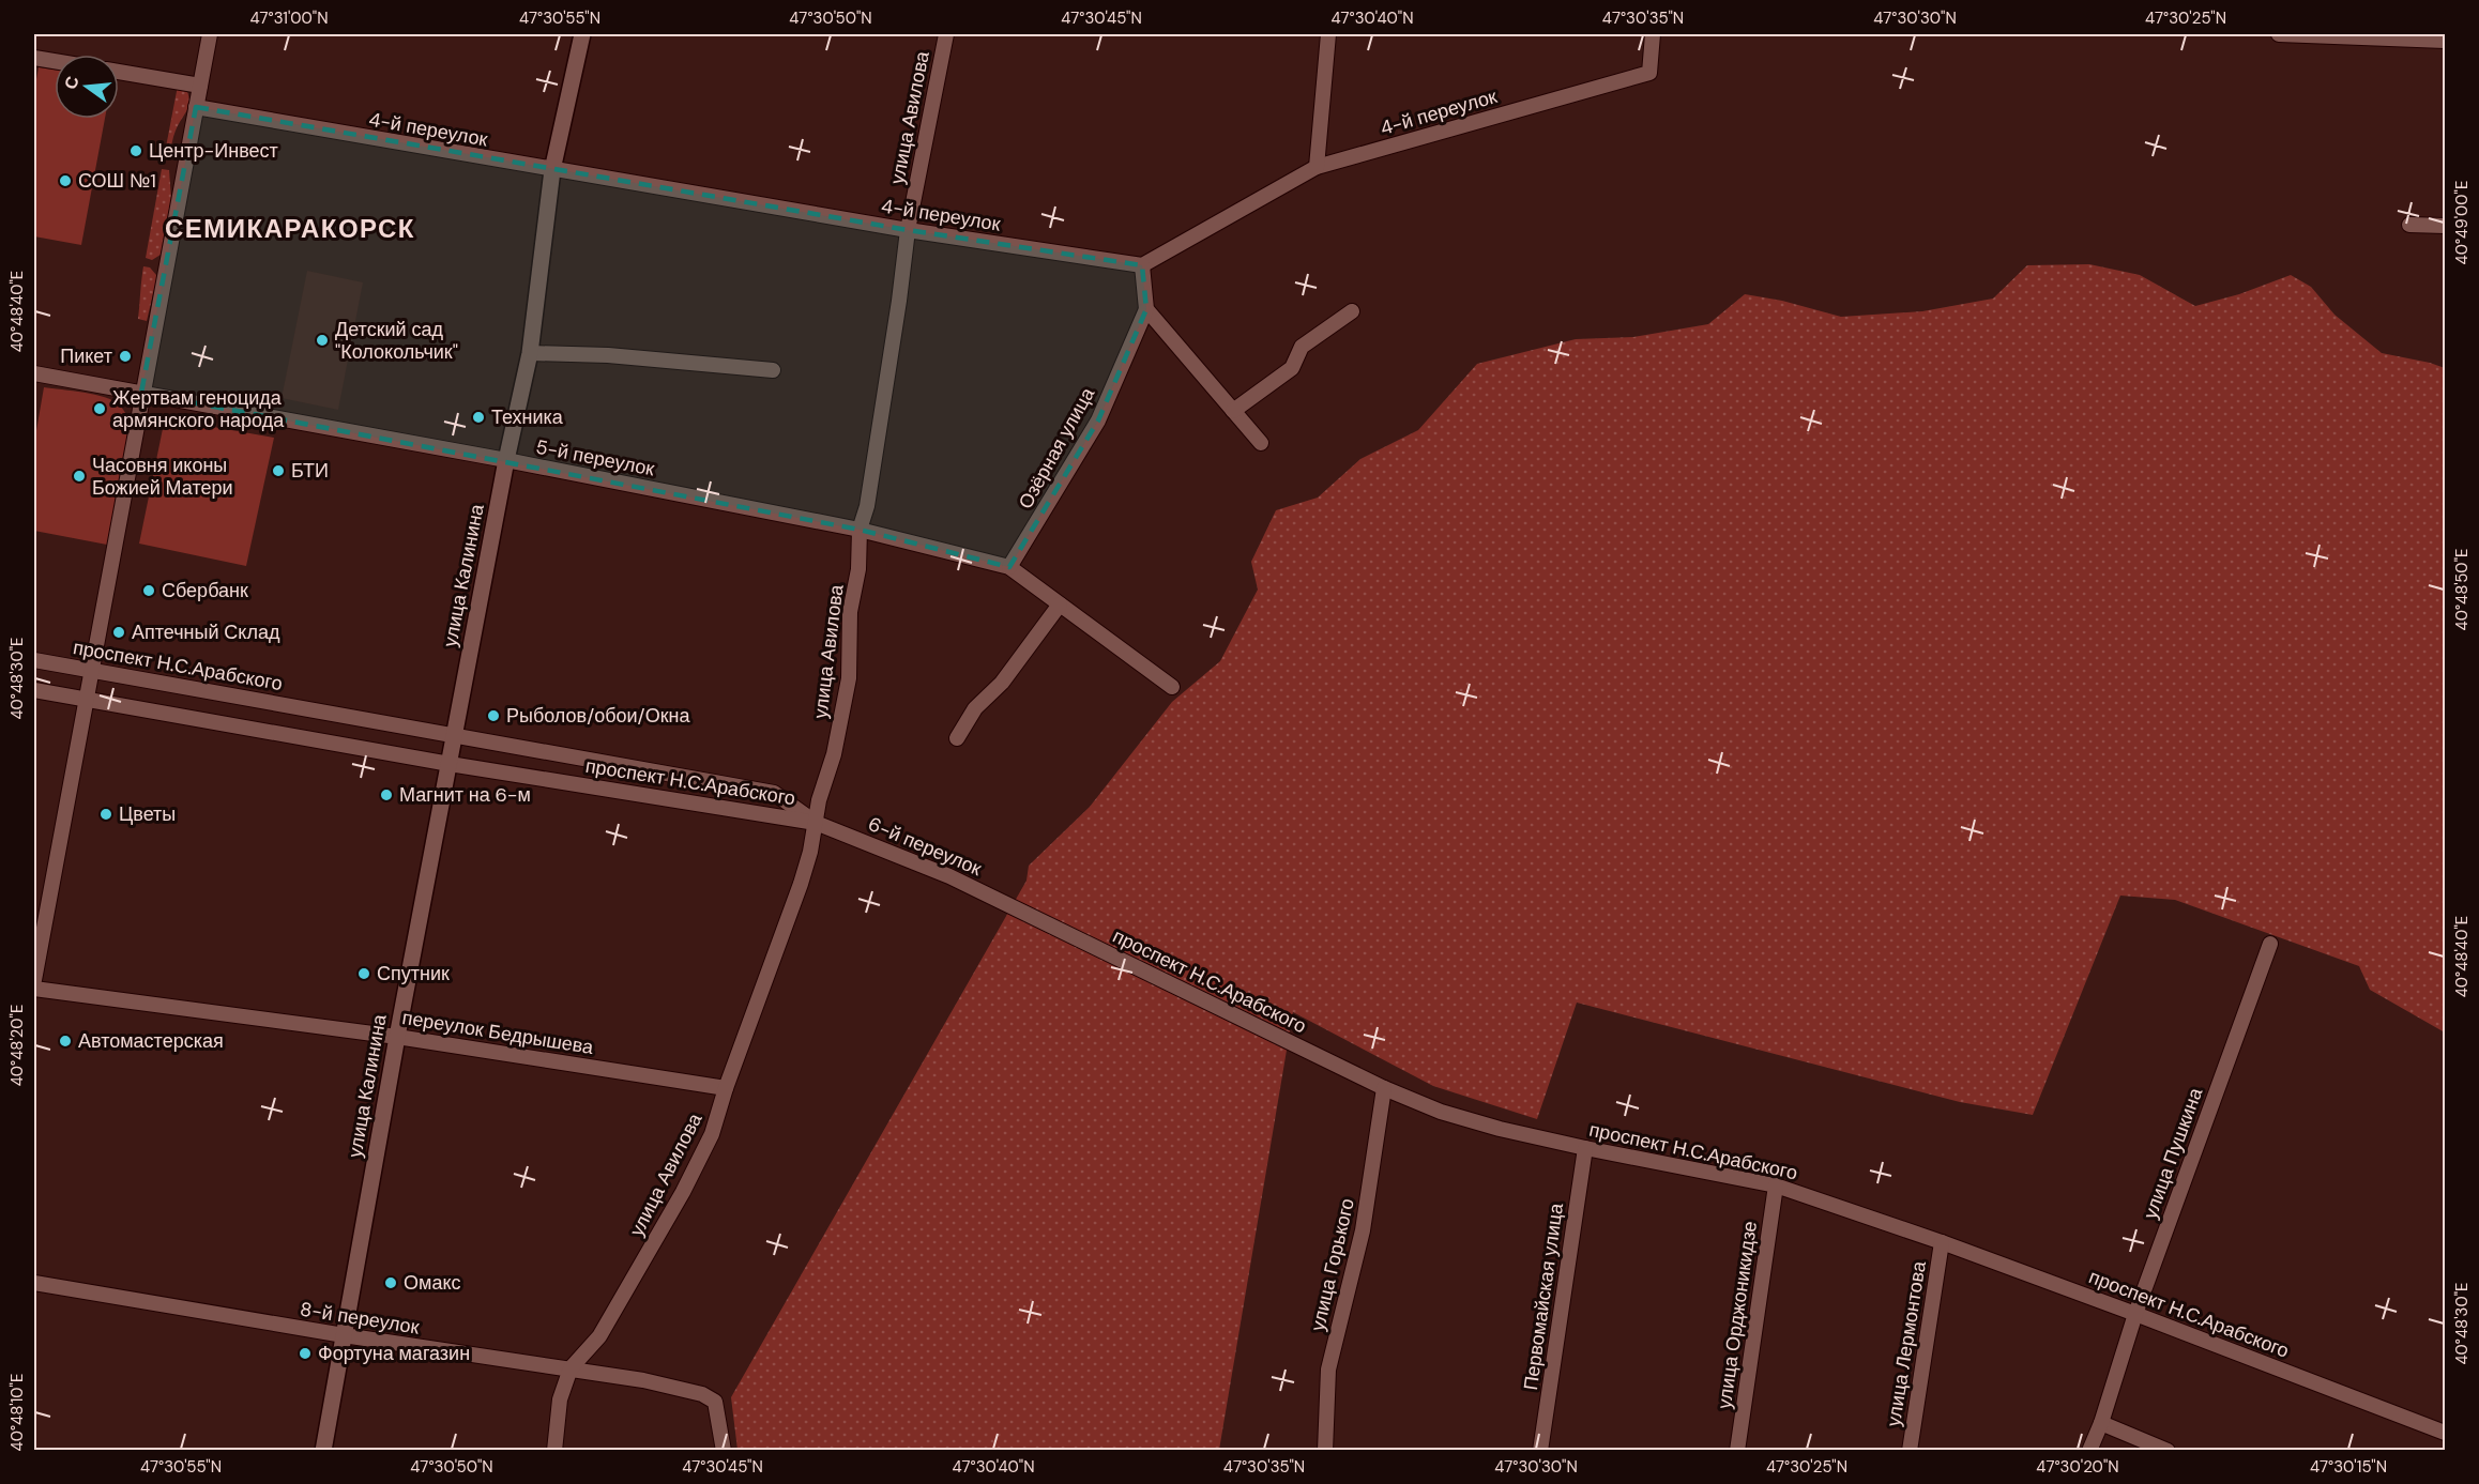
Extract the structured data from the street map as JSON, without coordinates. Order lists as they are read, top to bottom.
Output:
{
  "streets": {
    "main road": ["улица Калинина"],
    "street": [
      "4-й переулок",
      "улица Авилова",
      "Озёрная улица",
      "5-й переулок",
      "проспект Н.С.Арабского",
      "6-й переулок",
      "переулок Бедрышева",
      "улица Пушкина",
      "улица Горького",
      "Первомайская улица",
      "улица Орджоникидзе",
      "8-й переулок",
      "улица Лермонтова"
    ]
  },
  "crossings": [
    ["4-й переулок", "улица Авилова"],
    ["4-й переулок", "улица Калинина"],
    ["улица Авилова", "5-й переулок"],
    ["улица Авилова", "проспект Н.С.Арабского"],
    ["улица Авилова", "6-й переулок"],
    ["улица Авилова", "переулок Бедрышева"],
    ["улица Авилова", "8-й переулок"],
    ["Озёрная улица", "5-й переулок"],
    ["5-й переулок", "улица Калинина"],
    ["улица Калинина", "проспект Н.С.Арабского"],
    ["улица Калинина", "переулок Бедрышева"],
    ["улица Калинина", "8-й переулок"],
    ["проспект Н.С.Арабского", "6-й переулок"],
    ["проспект Н.С.Арабского", "улица Пушкина"],
    ["проспект Н.С.Арабского", "улица Горького"],
    ["проспект Н.С.Арабского", "Первомайская улица"],
    ["проспект Н.С.Арабского", "улица Орджоникидзе"],
    ["проспект Н.С.Арабского", "улица Лермонтова"]
  ],
  "districts": ["СЕМИКАРАКОРСК"],
  "places": [
    "Центр-Инвест",
    "СОШ №1",
    "Детский сад \"Колокольчик\"",
    "Пикет",
    "Жертвам геноцида армянского народа",
    "Техника",
    "БТИ",
    "Часовня иконы Божией Матери",
    "Сбербанк",
    "Аптечный Склад",
    "Рыболов/обои/Окна",
    "Магнит на 6-м",
    "Цветы",
    "Спутник",
    "Автомастерская",
    "Омакс",
    "Фортуна магазин"
  ],
  "north": "left",
  "coordinates": [
    "47°31'00\"N",
    "47°30'55\"N",
    "47°30'50\"N",
    "47°30'45\"N",
    "47°30'40\"N",
    "47°30'35\"N",
    "47°30'30\"N",
    "47°30'25\"N",
    "40°49'00\"E",
    "40°48'40\"E",
    "40°48'50\"E",
    "40°48'30\"E",
    "40°48'20\"E",
    "40°48'10\"E",
    "47°30'20\"N",
    "47°30'15\"N"
  ]
}
